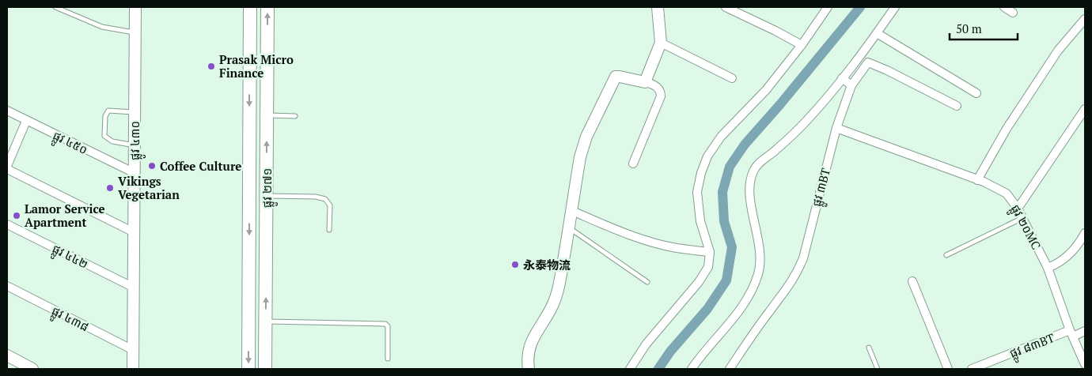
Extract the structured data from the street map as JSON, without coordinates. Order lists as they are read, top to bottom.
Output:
{
  "streets": {
    "main road": ["ផ្លូវ ២៧១"],
    "street": [
      "ផ្លូវ ៤៣០",
      "ផ្លូវ ៤៥០",
      "ផ្លូវ ៣BT",
      "ផ្លូវ ២០MC",
      "ផ្លូវ ៤៤២",
      "ផ្លូវ ៤៣៨",
      "ផ្លូវ ៨៣BT"
    ]
  },
  "crossings": [
    ["ផ្លូវ ៤៣០", "ផ្លូវ ៤៥០"],
    ["ផ្លូវ ៤៣០", "ផ្លូវ ៤៤២"],
    ["ផ្លូវ ៤៣០", "ផ្លូវ ៤៣៨"],
    ["ផ្លូវ ៣BT", "ផ្លូវ ២០MC"],
    ["ផ្លូវ ២០MC", "ផ្លូវ ៨៣BT"]
  ],
  "places": [
    "Prasak Micro Finance",
    "Coffee Culture",
    "Vikings Vegetarian",
    "Lamor Service Apartment",
    "永泰物流"
  ],
  "scale_bar": "50 m"
}
